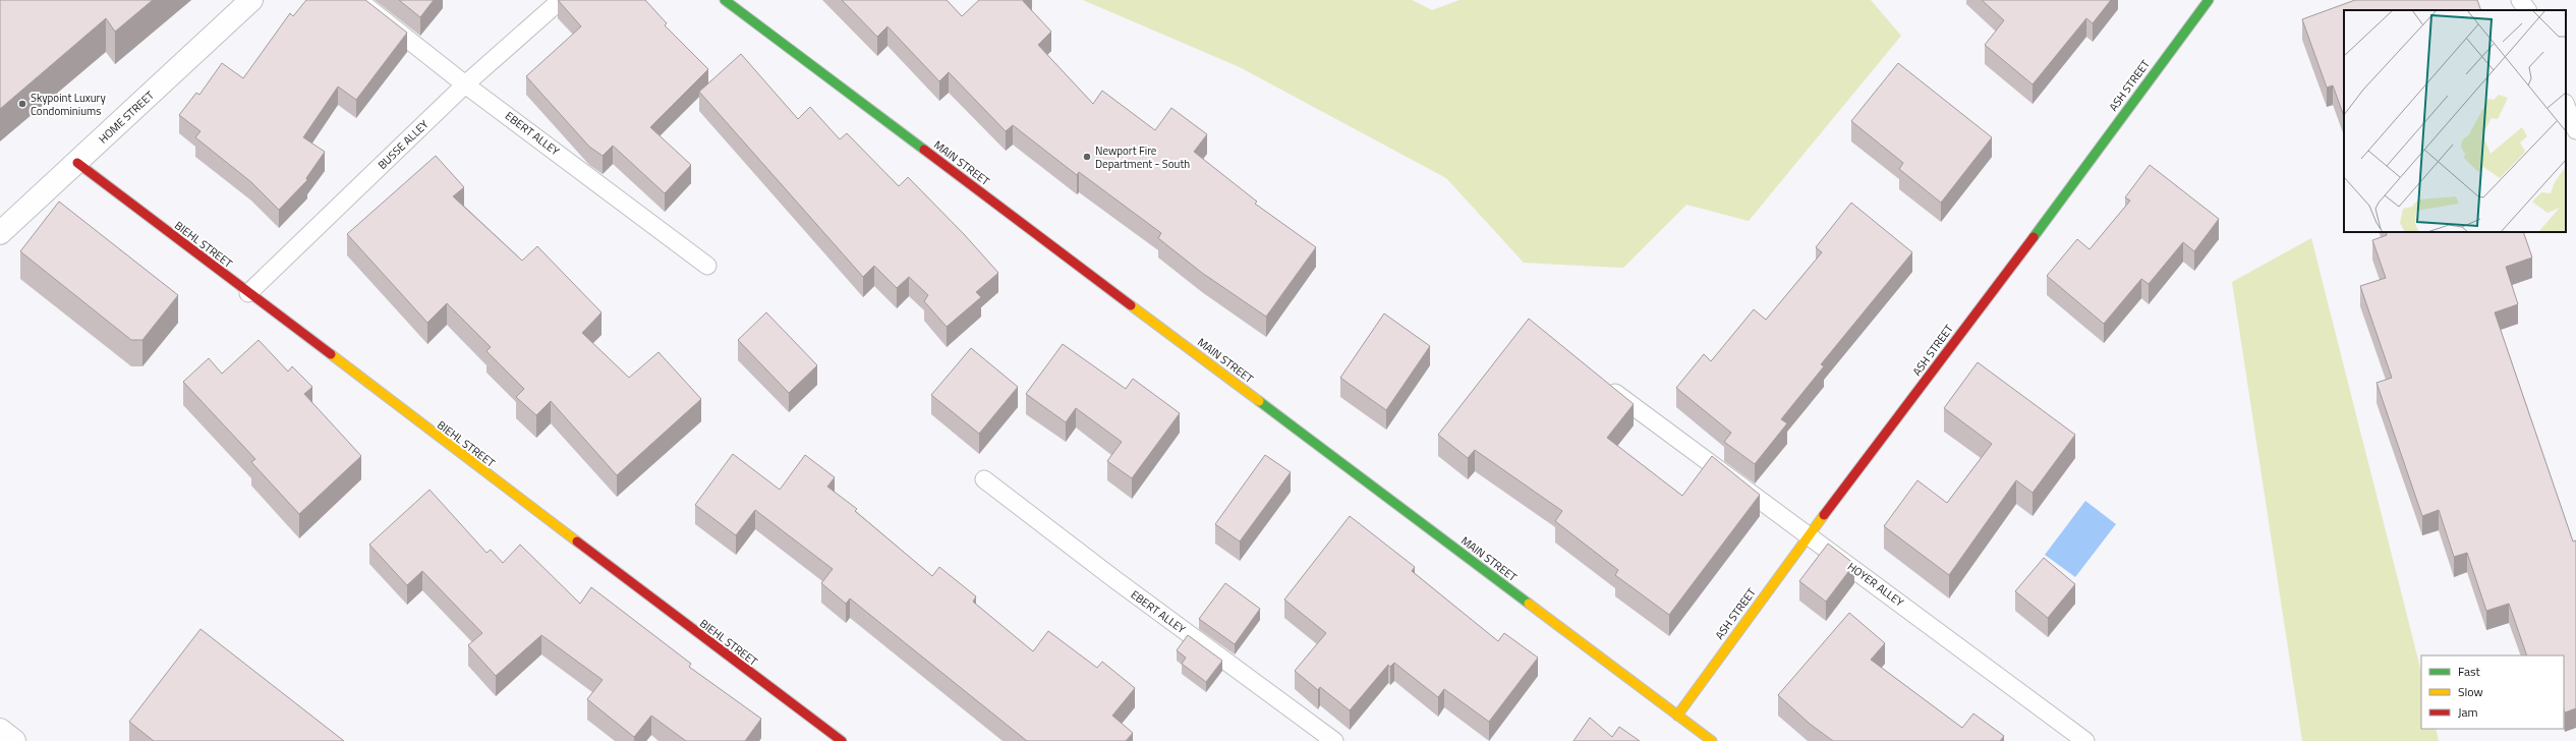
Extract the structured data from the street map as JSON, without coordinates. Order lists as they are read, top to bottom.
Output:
{
  "streets": {
    "street": [
      "ASH STREET",
      "HOME STREET",
      "MAIN STREET",
      "BIEHL STREET"
    ],
    "lane": ["EBERT ALLEY", "BUSSE ALLEY", "HOYER ALLEY"]
  },
  "crossings": [
    ["ASH STREET", "MAIN STREET"],
    ["ASH STREET", "HOYER ALLEY"],
    ["HOME STREET", "BIEHL STREET"],
    ["EBERT ALLEY", "BUSSE ALLEY"],
    ["BUSSE ALLEY", "BIEHL STREET"]
  ],
  "places": ["Skypoint Luxury Condominiums", "Newport Fire Department - South"],
  "legend": ["Fast", "Slow", "Jam"]
}
